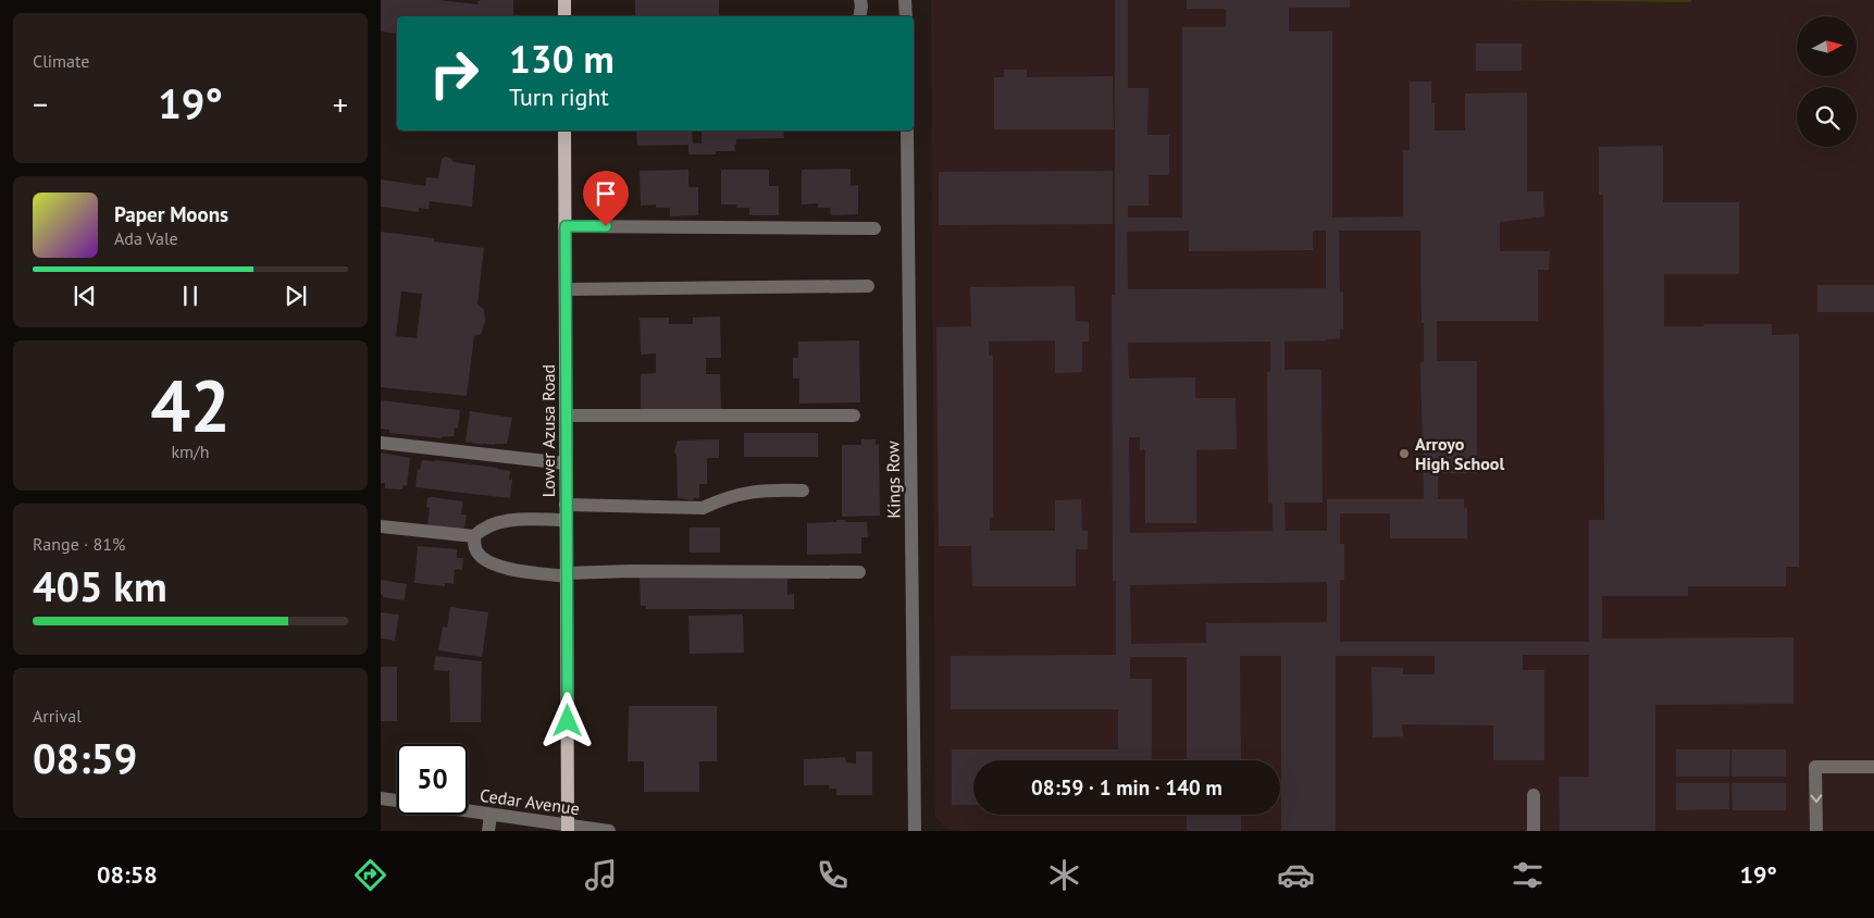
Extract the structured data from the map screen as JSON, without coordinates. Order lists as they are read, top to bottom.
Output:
{
  "streets": {
    "main road": ["Lower Azusa Road"],
    "street": ["Kings Row", "Cedar Avenue"]
  },
  "crossings": [
    ["Lower Azusa Road", "Cedar Avenue"]
  ],
  "places": ["Arroyo High School"],
  "north": "right",
  "page": {
    "tile": [
      "Climate",
      ["42", "km/h"],
      ["Range · 81%", "405 km"],
      ["Arrival", "08:59"]
    ],
    "turn": ["130 m", "Turn right"],
    "heat": ["−", "19°", "+"],
    "song": ["Paper Moons", "Ada Vale"],
    "limit": "50",
    "trip": "08:59 · 1 min · 140 m",
    "tabs": ["08:58", "19°"]
  }
}
